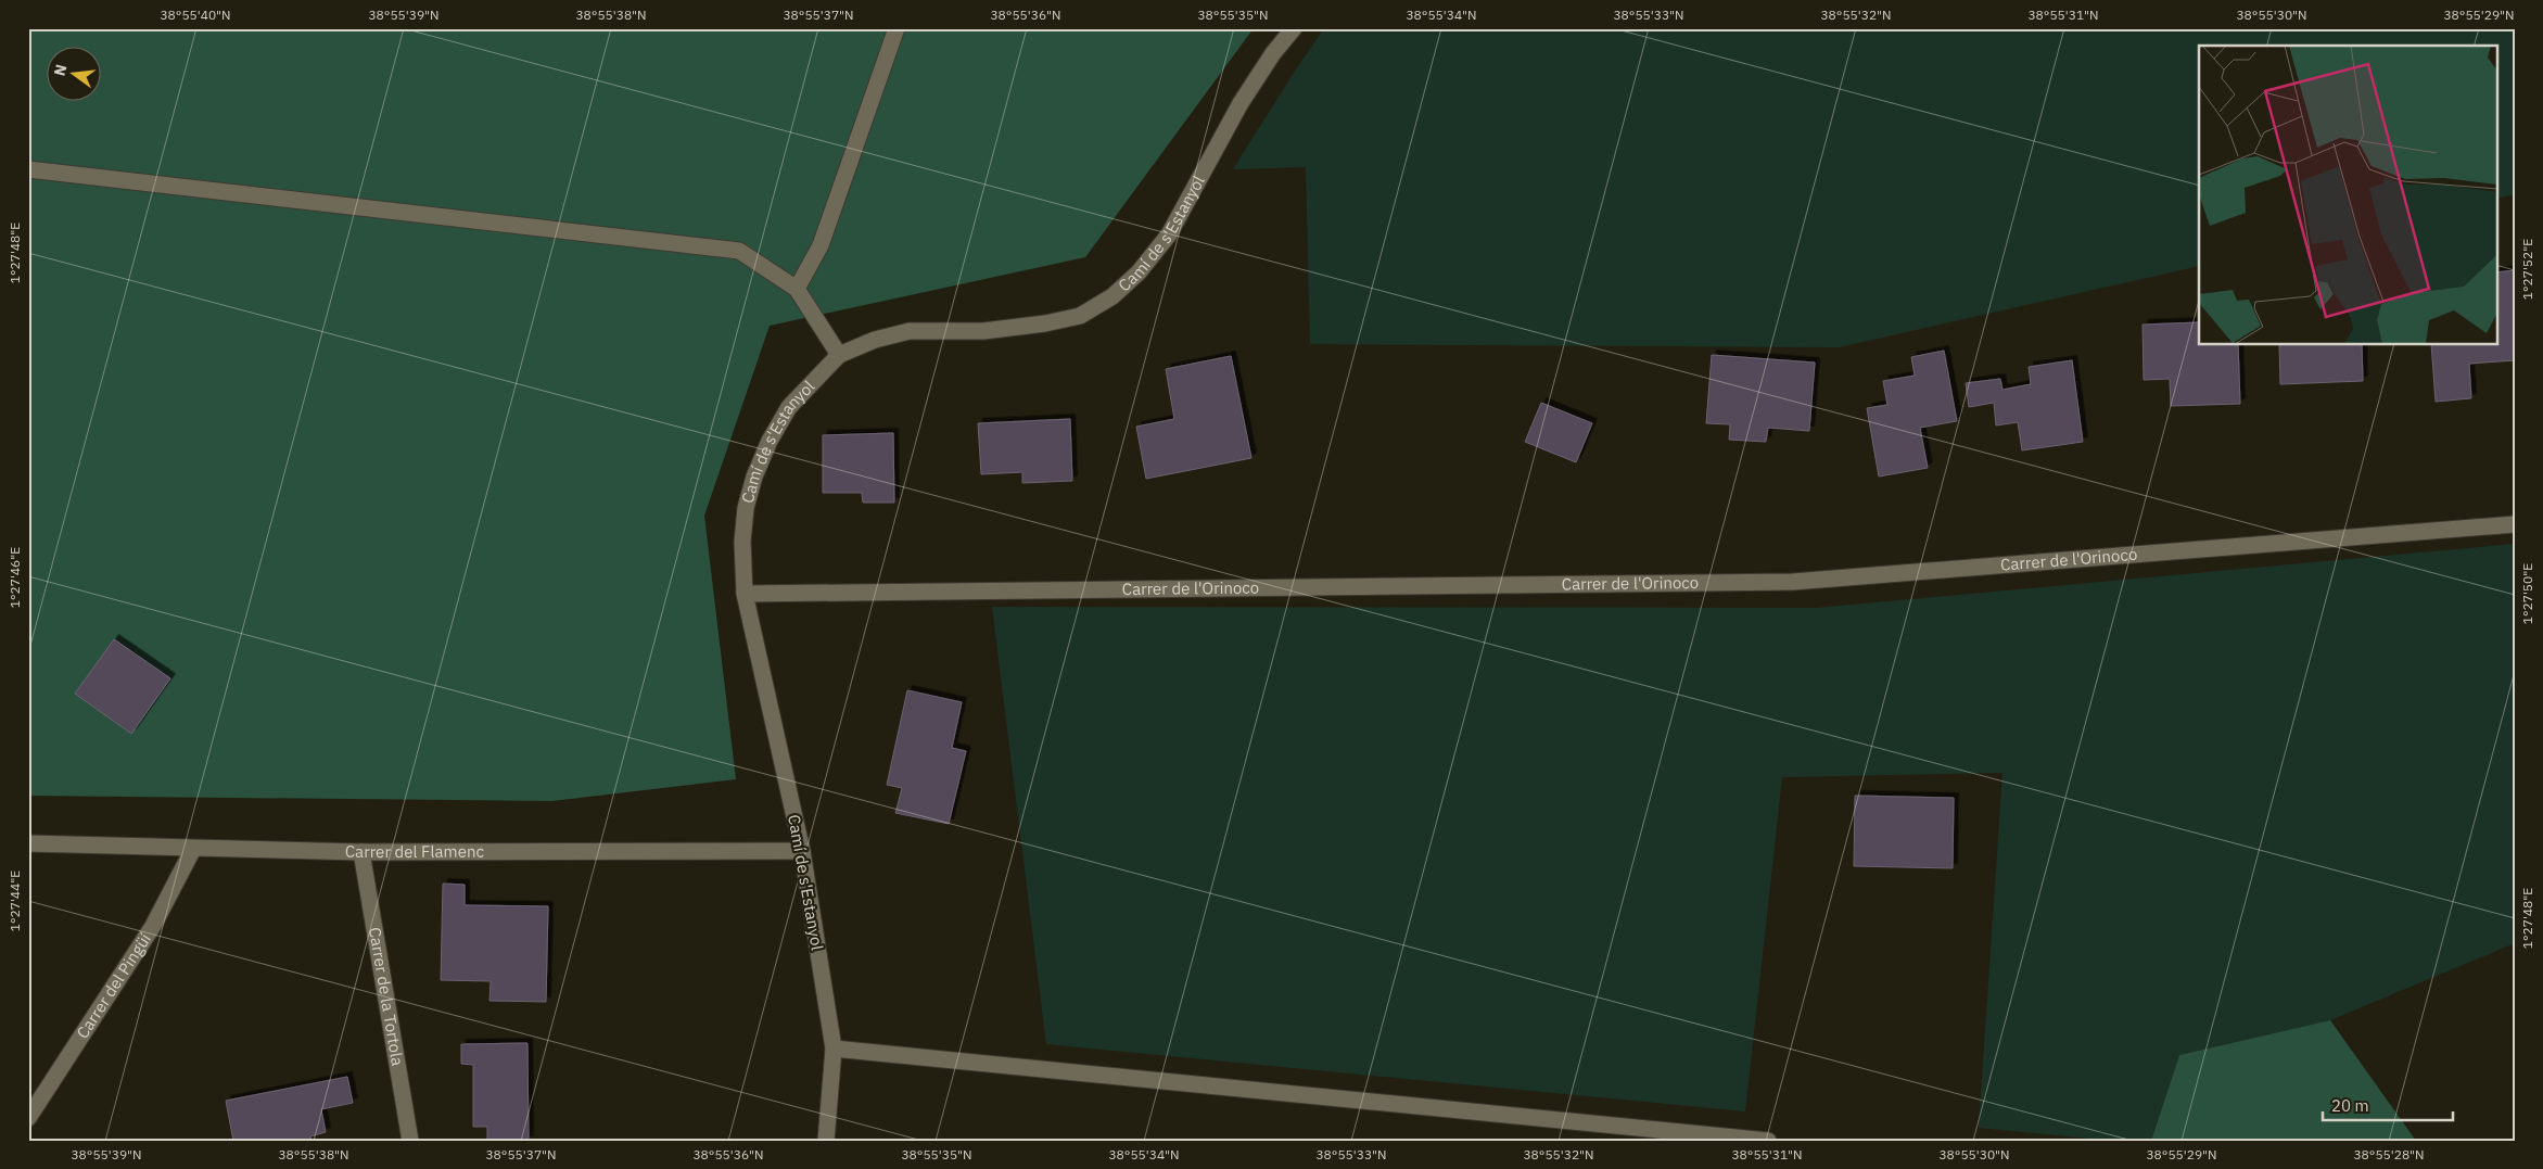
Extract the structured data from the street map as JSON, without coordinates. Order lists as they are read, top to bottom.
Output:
{
  "streets": {
    "street": [
      "Camí de s'Estanyol",
      "Carrer de l'Orinoco",
      "Carrer del Flamenc",
      "Carrer del Pingüí",
      "Carrer de la Tortola"
    ]
  },
  "crossings": [
    ["Camí de s'Estanyol", "Carrer de l'Orinoco"],
    ["Camí de s'Estanyol", "Carrer del Flamenc"],
    ["Carrer del Flamenc", "Carrer del Pingüí"],
    ["Carrer del Flamenc", "Carrer de la Tortola"]
  ],
  "scale_bar": "20 m",
  "north": "left",
  "coordinates": [
    "38°55'40\"N",
    "38°55'39\"N",
    "38°55'38\"N",
    "38°55'37\"N",
    "38°55'36\"N",
    "38°55'35\"N",
    "38°55'34\"N",
    "38°55'33\"N",
    "38°55'32\"N",
    "38°55'31\"N",
    "38°55'30\"N",
    "38°55'29\"N",
    "1°27'48\"E",
    "1°27'52\"E",
    "1°27'46\"E",
    "1°27'50\"E",
    "1°27'44\"E",
    "38°55'28\"N"
  ]
}
